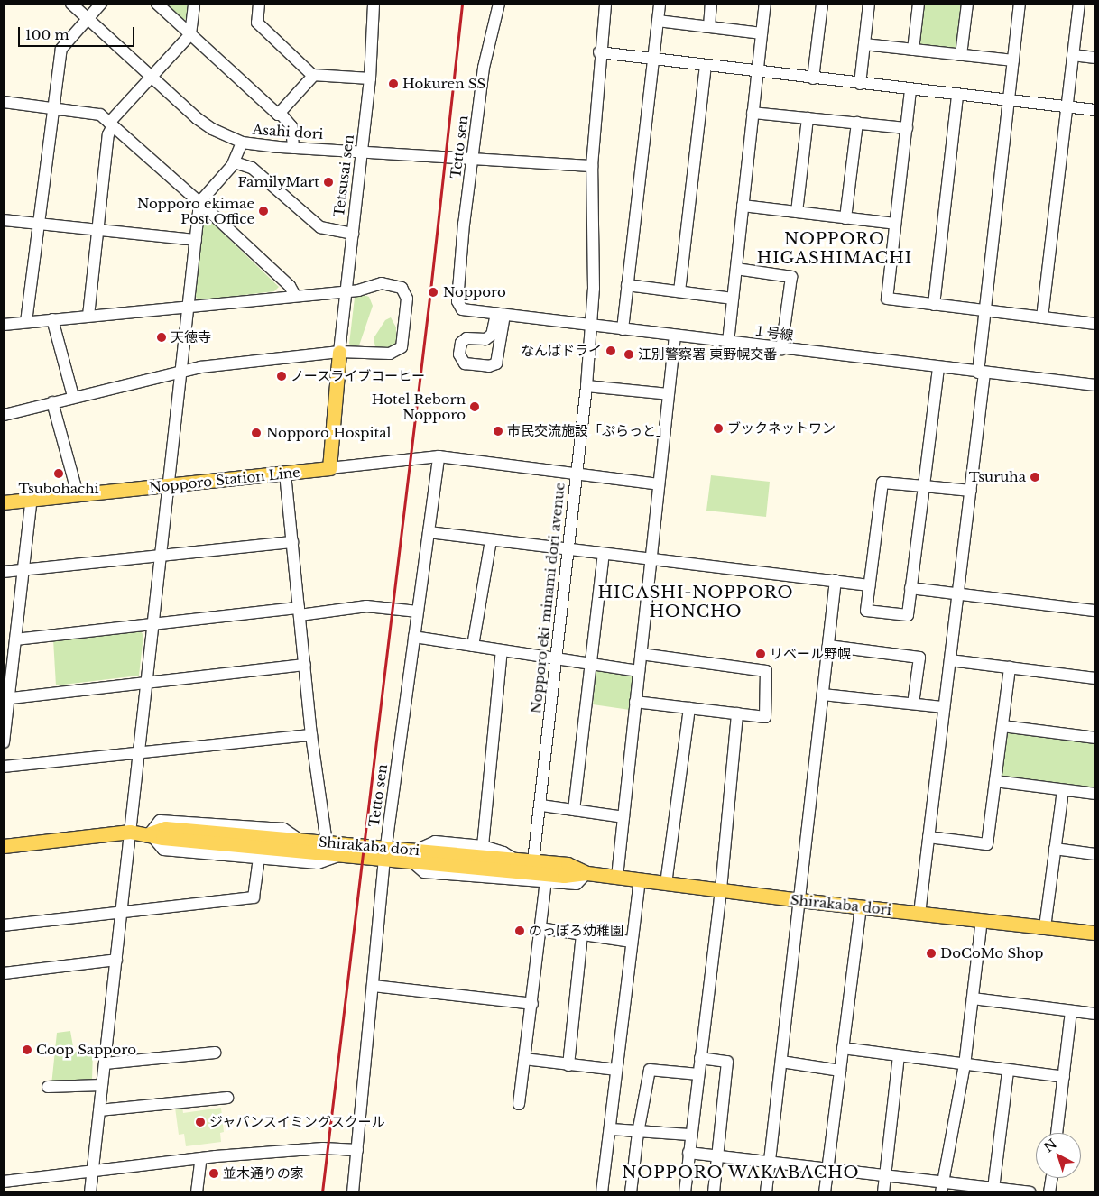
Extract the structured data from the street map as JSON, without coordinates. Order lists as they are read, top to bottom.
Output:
{
  "streets": {
    "main road": ["Nopporo Station Line", "Shirakaba dori"],
    "street": [
      "Asahi dori",
      "Tetto sen",
      "Tetsusai sen",
      "１号線",
      "Nopporo eki minami dori avenue"
    ]
  },
  "crossings": [
    ["Asahi dori", "Tetto sen"],
    ["Asahi dori", "Tetsusai sen"],
    ["Asahi dori", "Nopporo eki minami dori avenue"],
    ["Tetto sen", "１号線"],
    ["Tetto sen", "Shirakaba dori"],
    ["１号線", "Nopporo eki minami dori avenue"],
    ["Nopporo eki minami dori avenue", "Shirakaba dori"]
  ],
  "districts": ["NOPPORO HIGASHIMACHI", "HIGASHI-NOPPORO HONCHO", "NOPPORO WAKABACHO"],
  "places": [
    "Hokuren SS",
    "FamilyMart",
    "Nopporo ekimae Post Office",
    "Nopporo",
    "天徳寺",
    "なんばドライ",
    "江別警察署 東野幌交番",
    "ノースライブコーヒー",
    "Hotel Reborn Nopporo",
    "ブックネットワン",
    "市民交流施設「ぷらっと」",
    "Nopporo Hospital",
    "Tsubohachi",
    "Tsuruha",
    "リベール野幌",
    "のっぽろ幼稚園",
    "DoCoMo Shop",
    "Coop Sapporo",
    "ジャパンスイミングスクール",
    "並木通りの家"
  ],
  "scale_bar": "100 m",
  "north": "top left"
}
